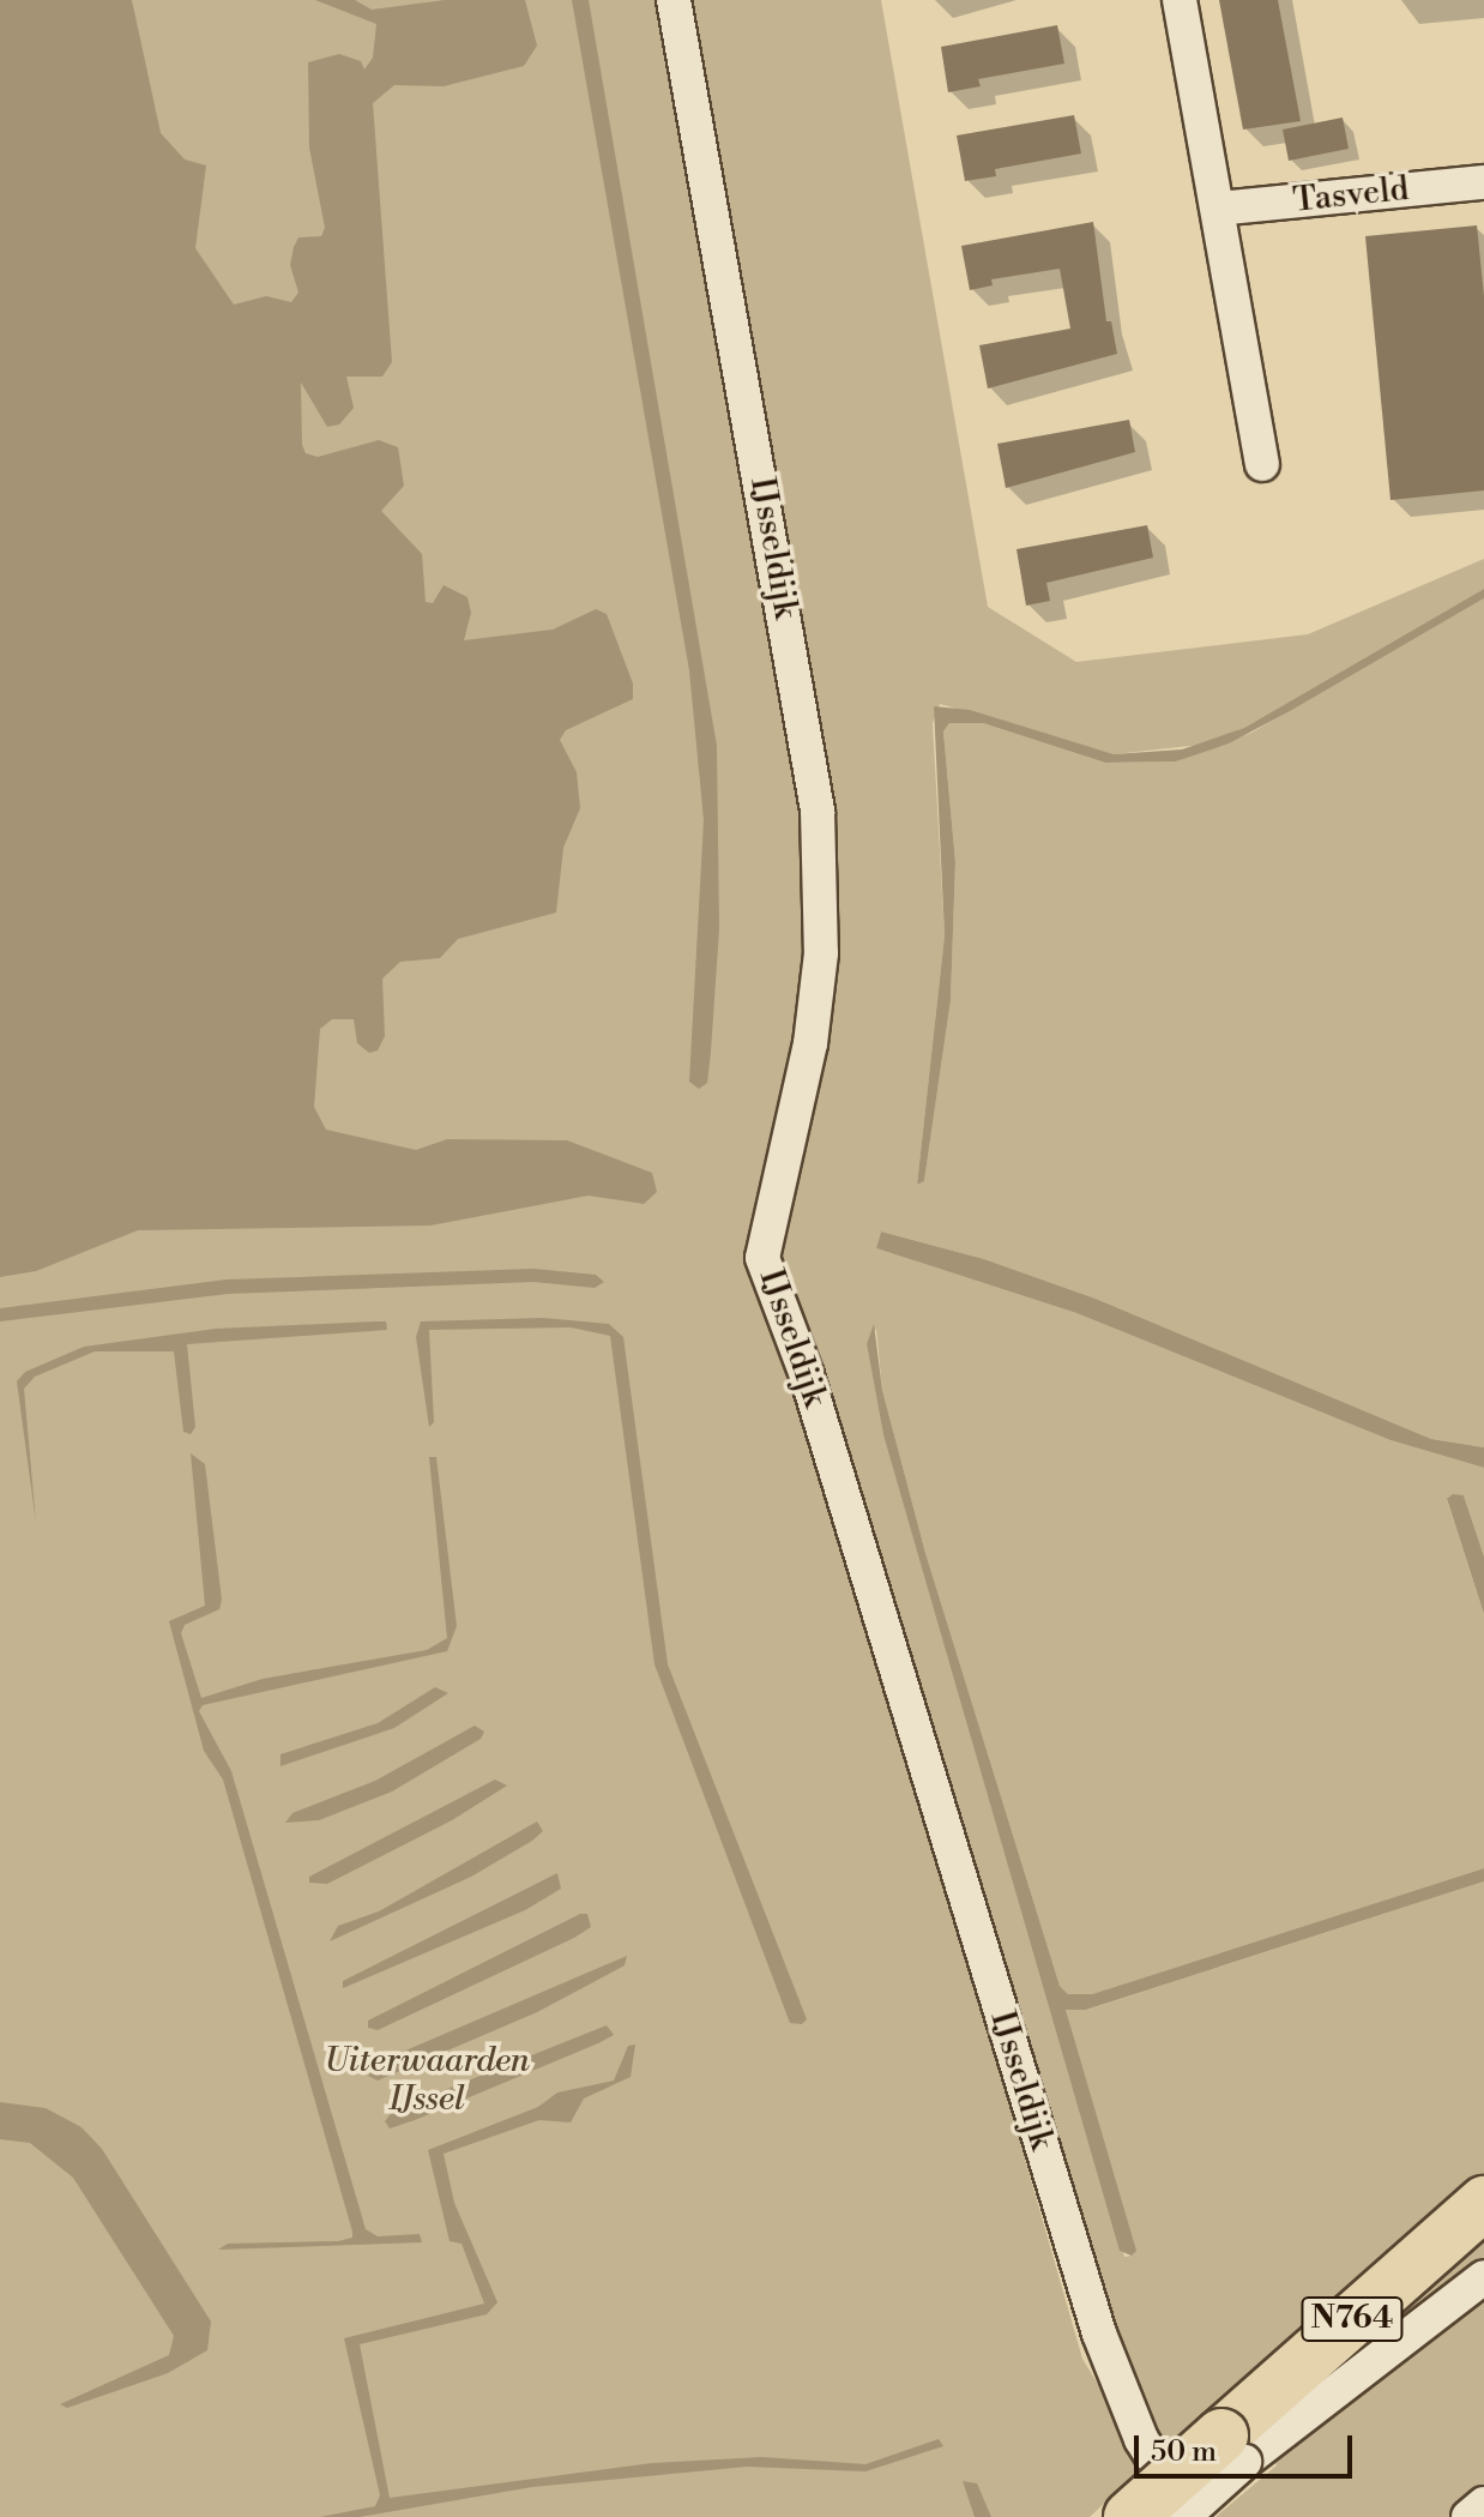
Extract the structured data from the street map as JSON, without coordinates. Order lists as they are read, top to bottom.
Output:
{
  "streets": {
    "main road": ["N764"],
    "street": ["Tasveld", "IJsseldijk"]
  },
  "parks": ["Uiterwaarden IJssel"],
  "scale_bar": "50 m"
}
